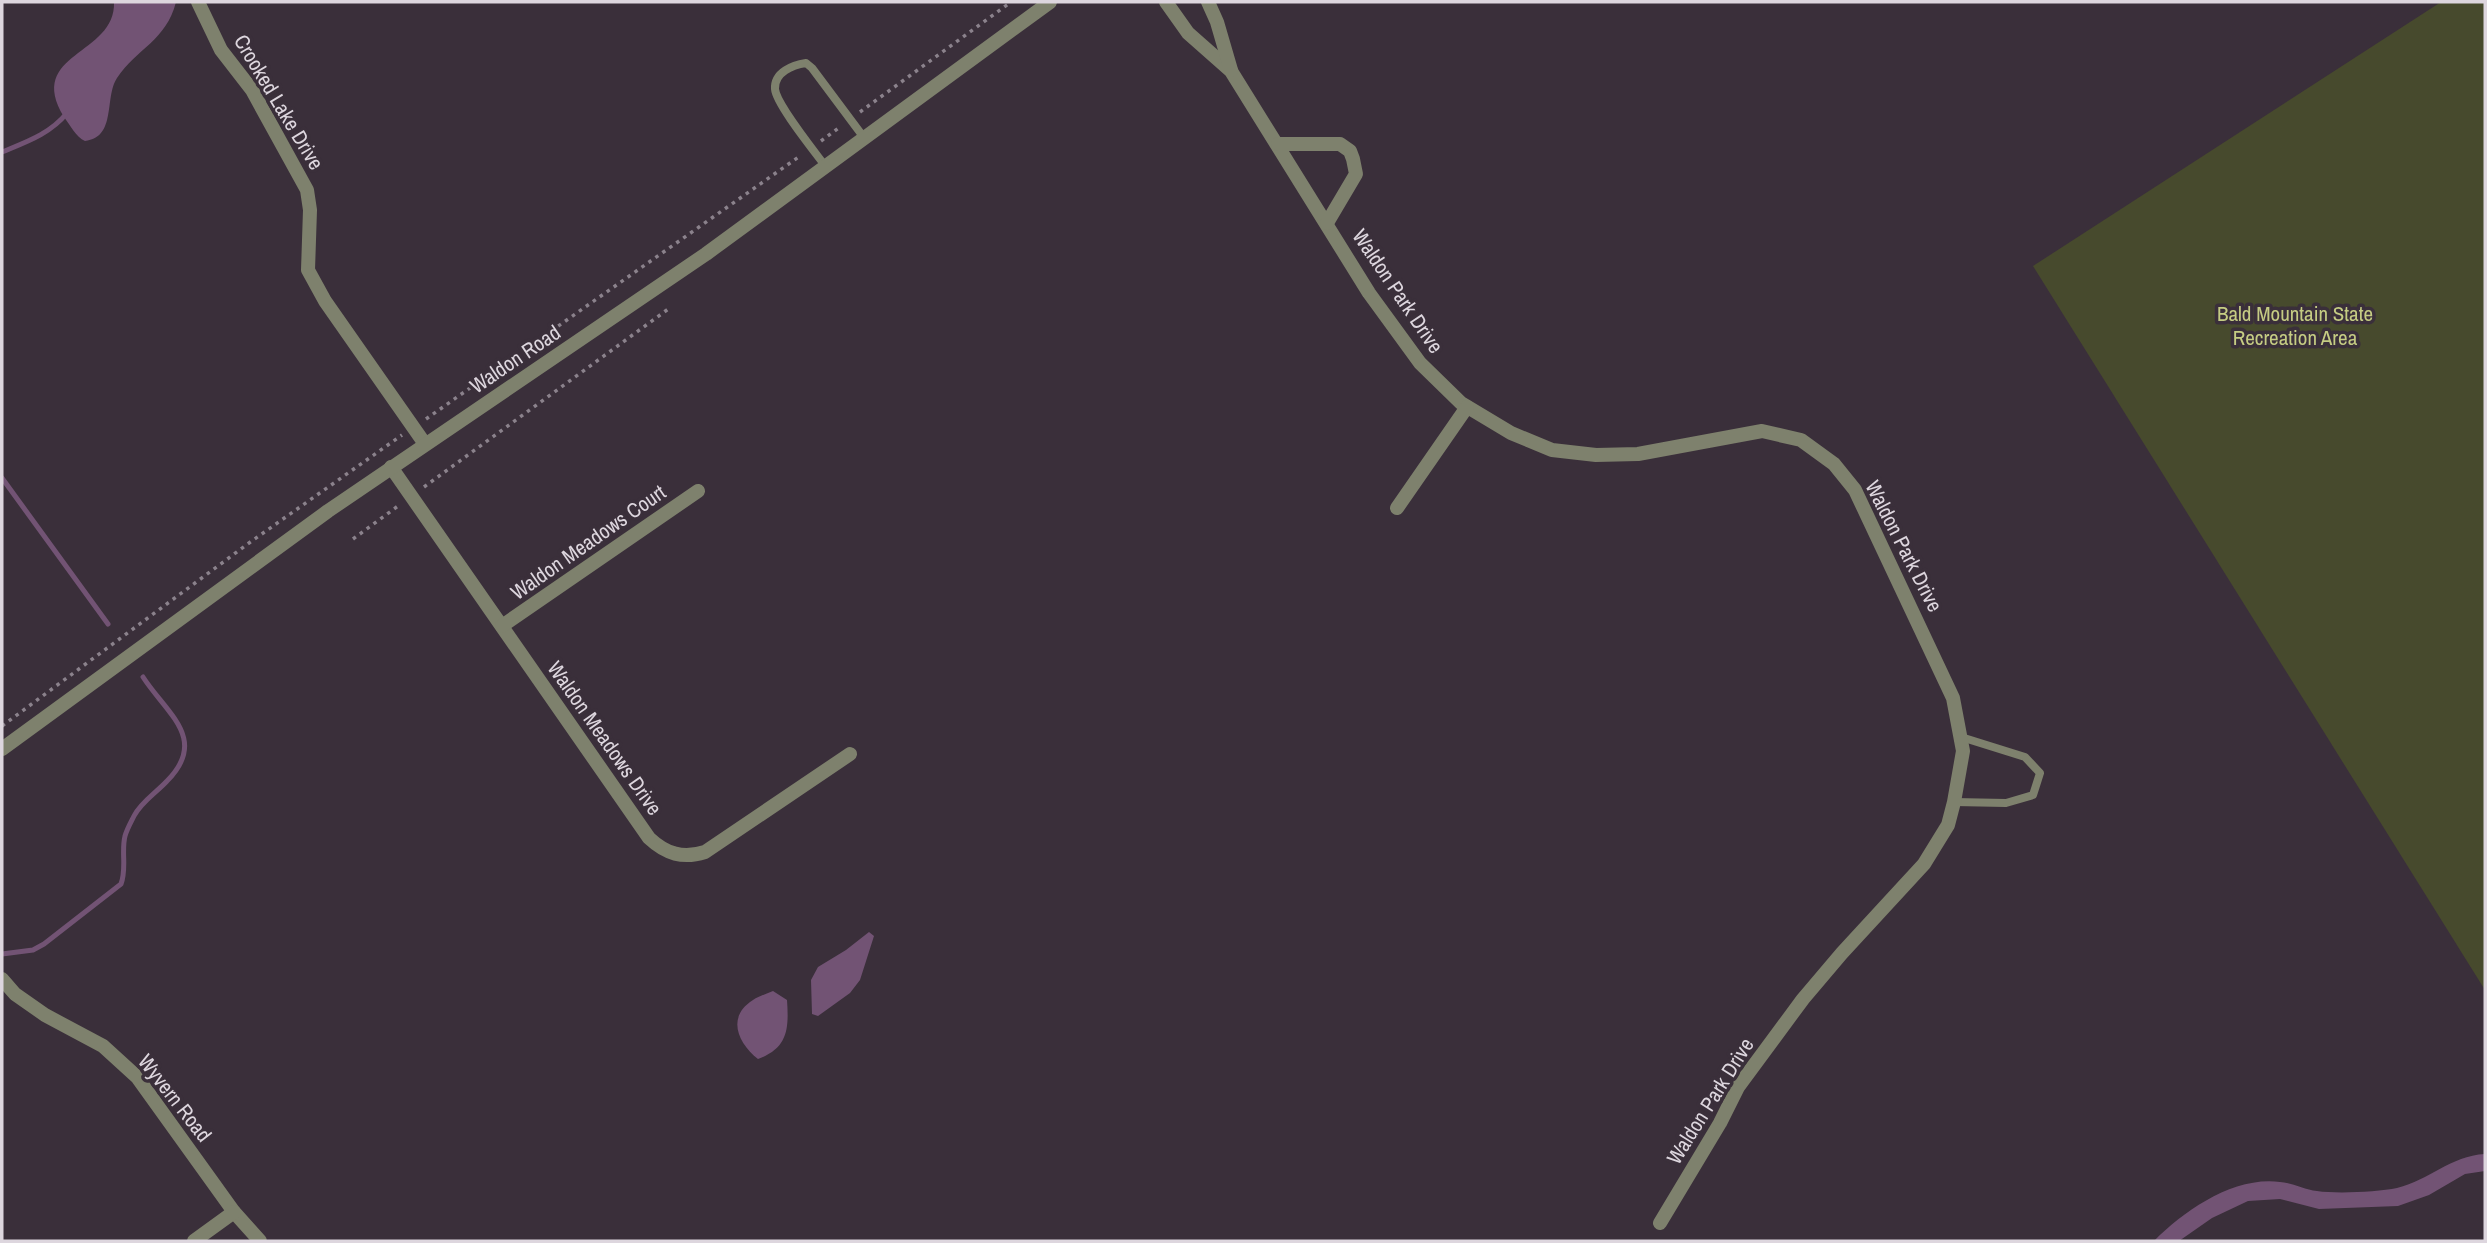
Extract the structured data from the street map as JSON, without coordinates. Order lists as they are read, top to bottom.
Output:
{
  "streets": {
    "street": [
      "Crooked Lake Drive",
      "Waldon Park Drive",
      "Waldon Road",
      "Waldon Meadows Court",
      "Waldon Meadows Drive",
      "Wyvern Road"
    ]
  },
  "crossings": [
    ["Crooked Lake Drive", "Waldon Road"],
    ["Waldon Road", "Waldon Meadows Drive"],
    ["Waldon Meadows Court", "Waldon Meadows Drive"]
  ],
  "parks": ["Bald Mountain State Recreation Area"]
}
